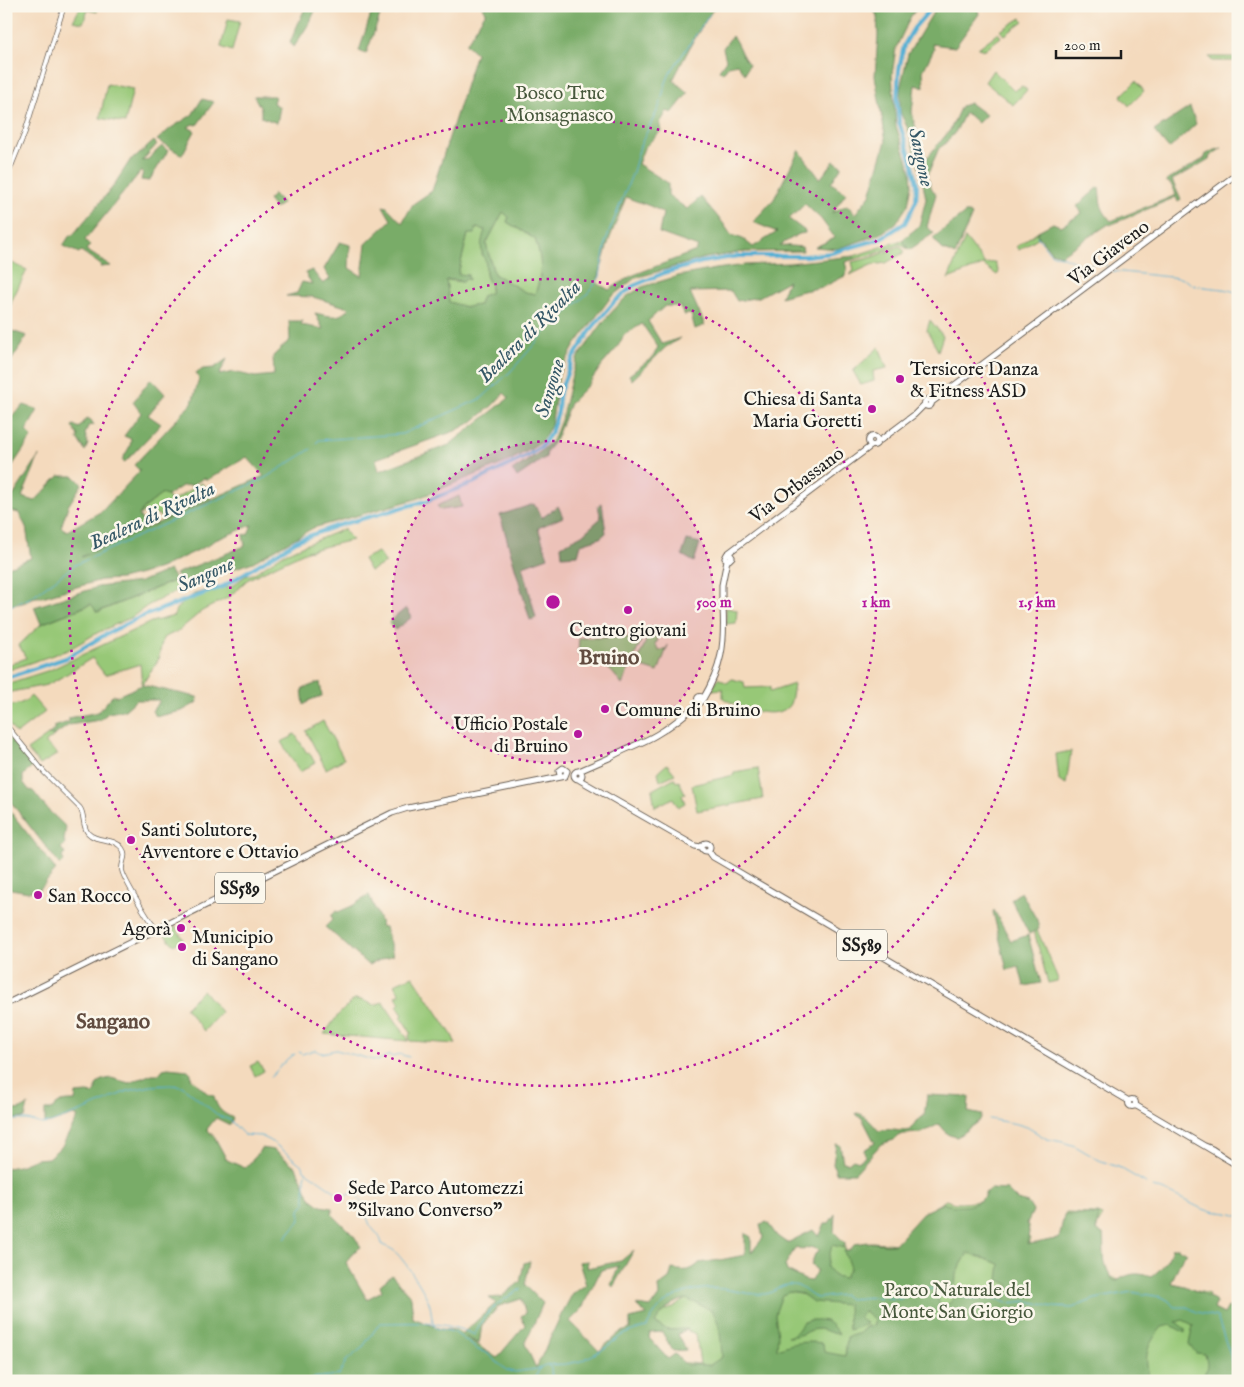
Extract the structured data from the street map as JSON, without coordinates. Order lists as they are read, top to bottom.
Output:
{
  "streets": {
    "main road": ["Via Giaveno", "Via Orbassano", "SS589"]
  },
  "crossings": [
    ["Via Giaveno", "Via Orbassano"],
    ["Via Orbassano", "SS589"]
  ],
  "districts": ["Bruino", "Sangano"],
  "water": ["Sangone", "Bealera di Rivalta"],
  "parks": ["Bosco Truc Monsagnasco", "Parco Naturale del Monte San Giorgio"],
  "places": [
    "Tersicore Danza & Fitness ASD",
    "Chiesa di Santa Maria Goretti",
    "Centro giovani",
    "Comune di Bruino",
    "Ufficio Postale di Bruino",
    "Santi Solutore, Avventore e Ottavio",
    "San Rocco",
    "Agorà",
    "Municipio di Sangano",
    "Sede Parco Automezzi \"Silvano Converso\""
  ],
  "scale_bar": "200 m",
  "rings": ["500 m", "1 km", "1.5 km"]
}
